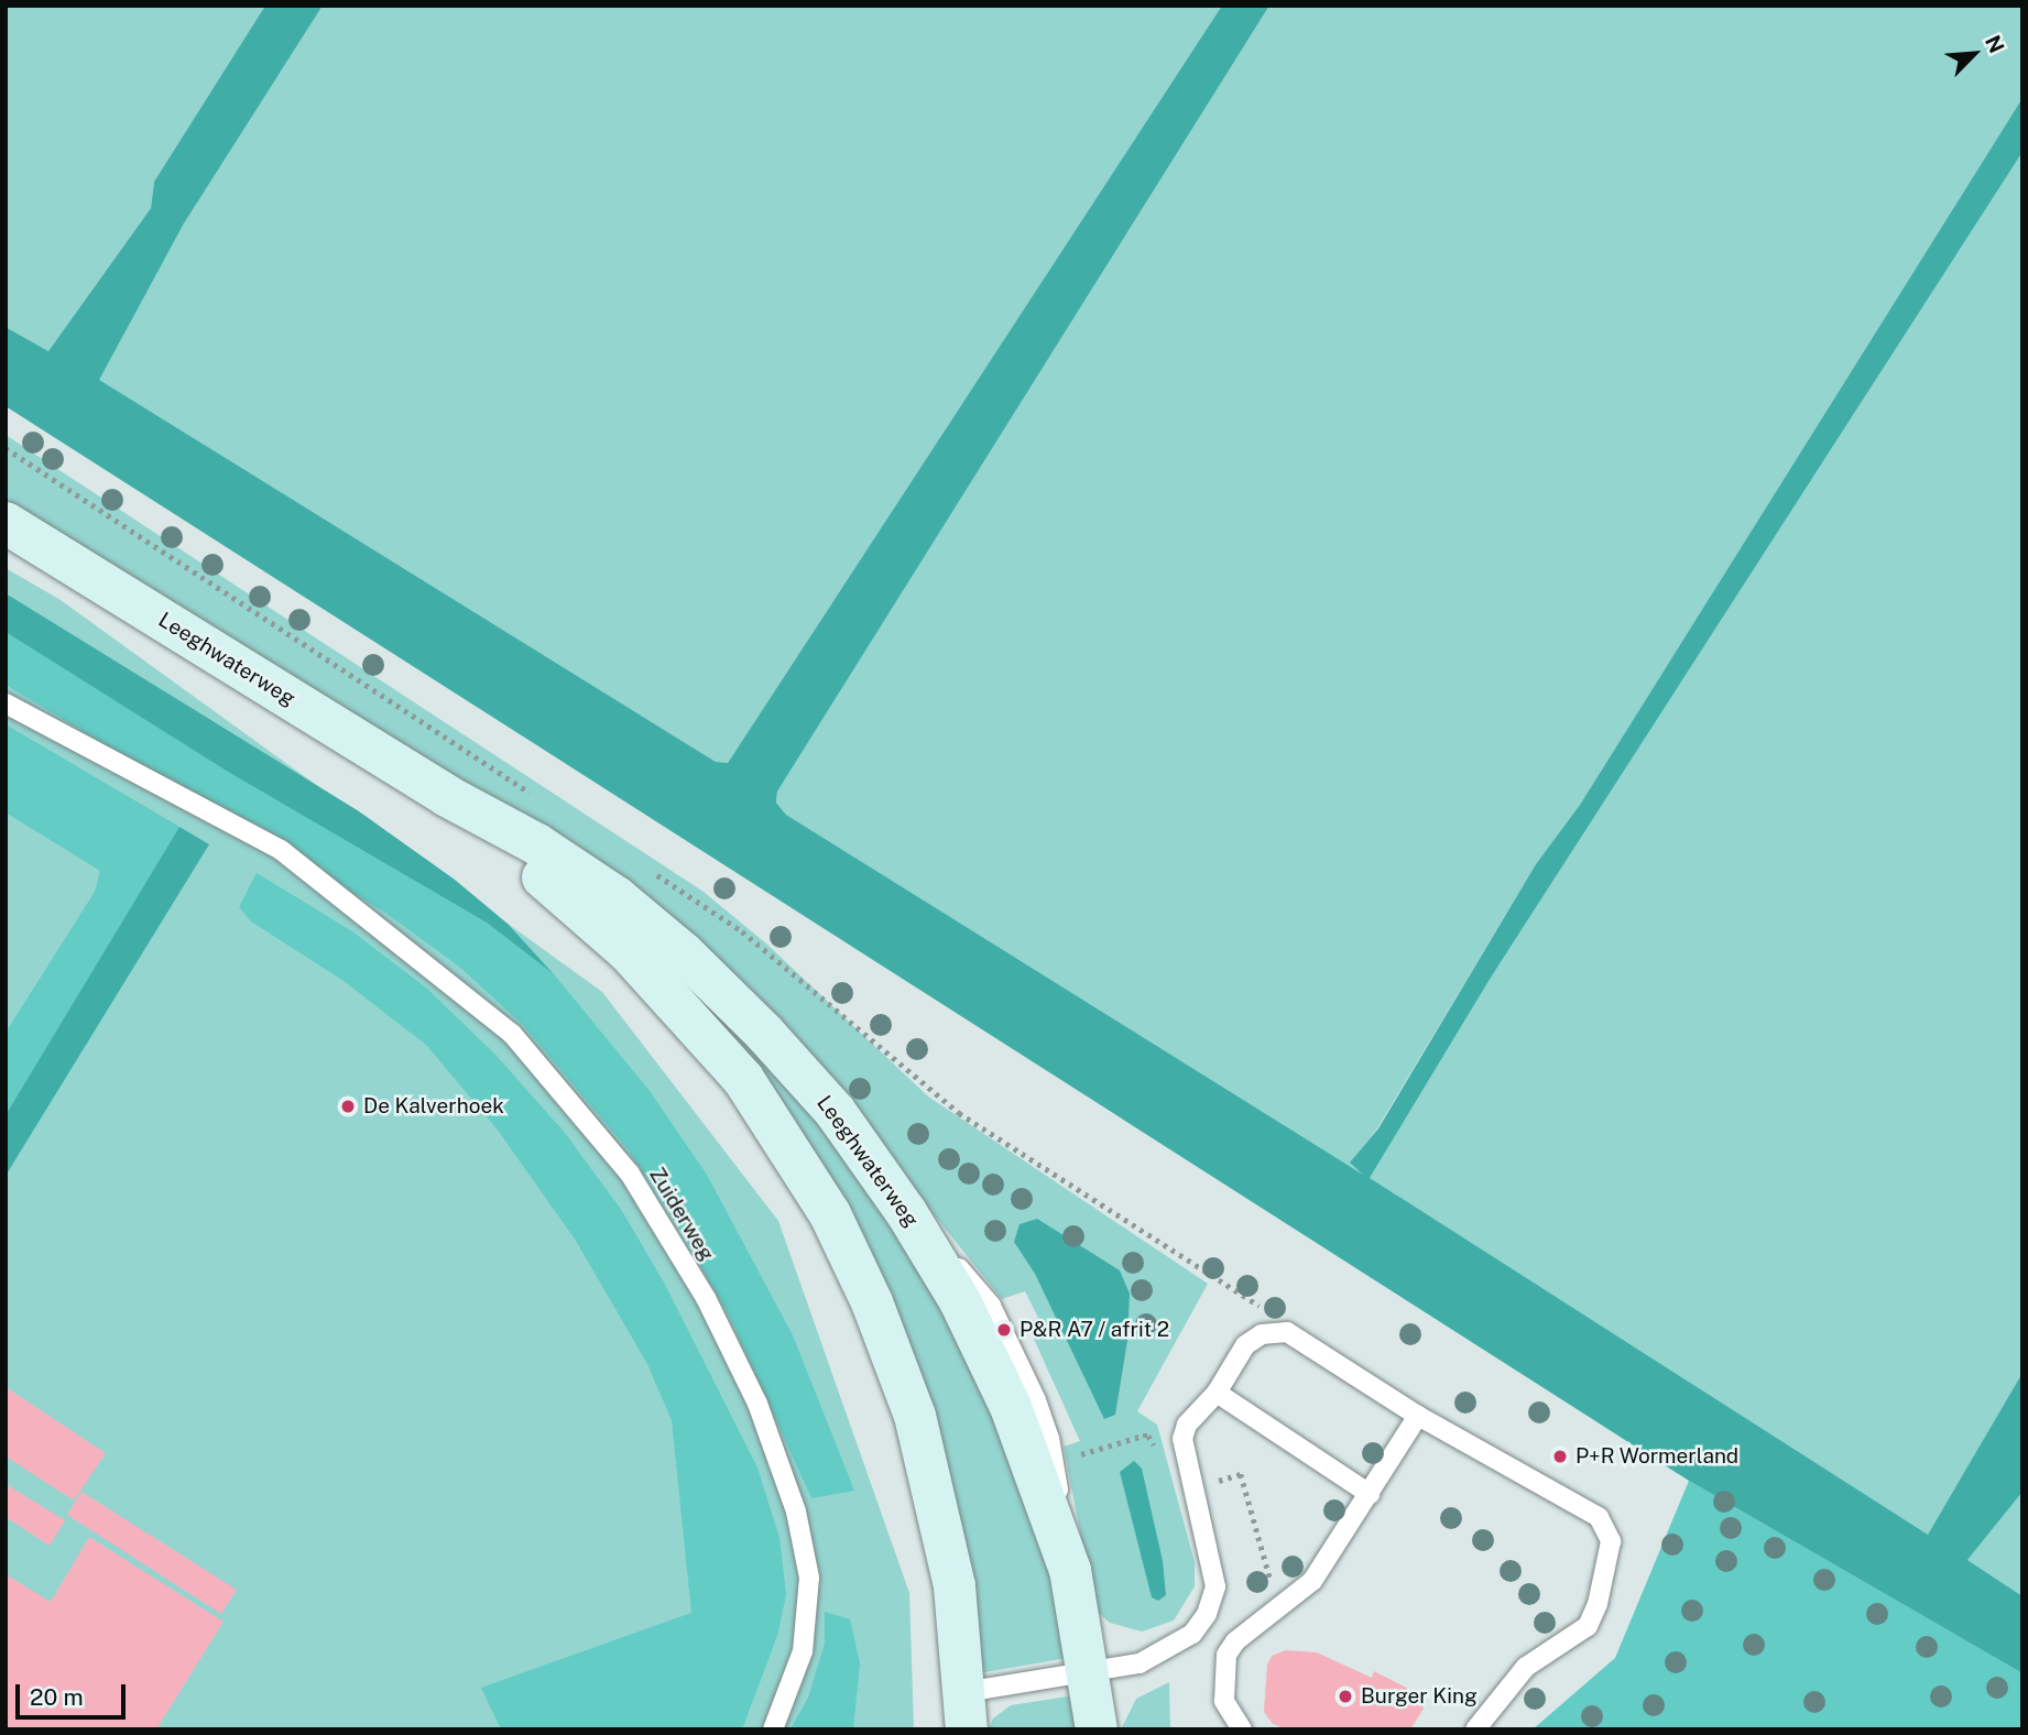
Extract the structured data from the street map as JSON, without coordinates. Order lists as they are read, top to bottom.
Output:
{
  "streets": {
    "main road": ["Leeghwaterweg"],
    "lane": ["Zuiderweg"]
  },
  "places": [
    "De Kalverhoek",
    "P&R A7 / afrit 2",
    "P+R Wormerland",
    "Burger King"
  ],
  "scale_bar": "20 m",
  "north": "top right"
}
